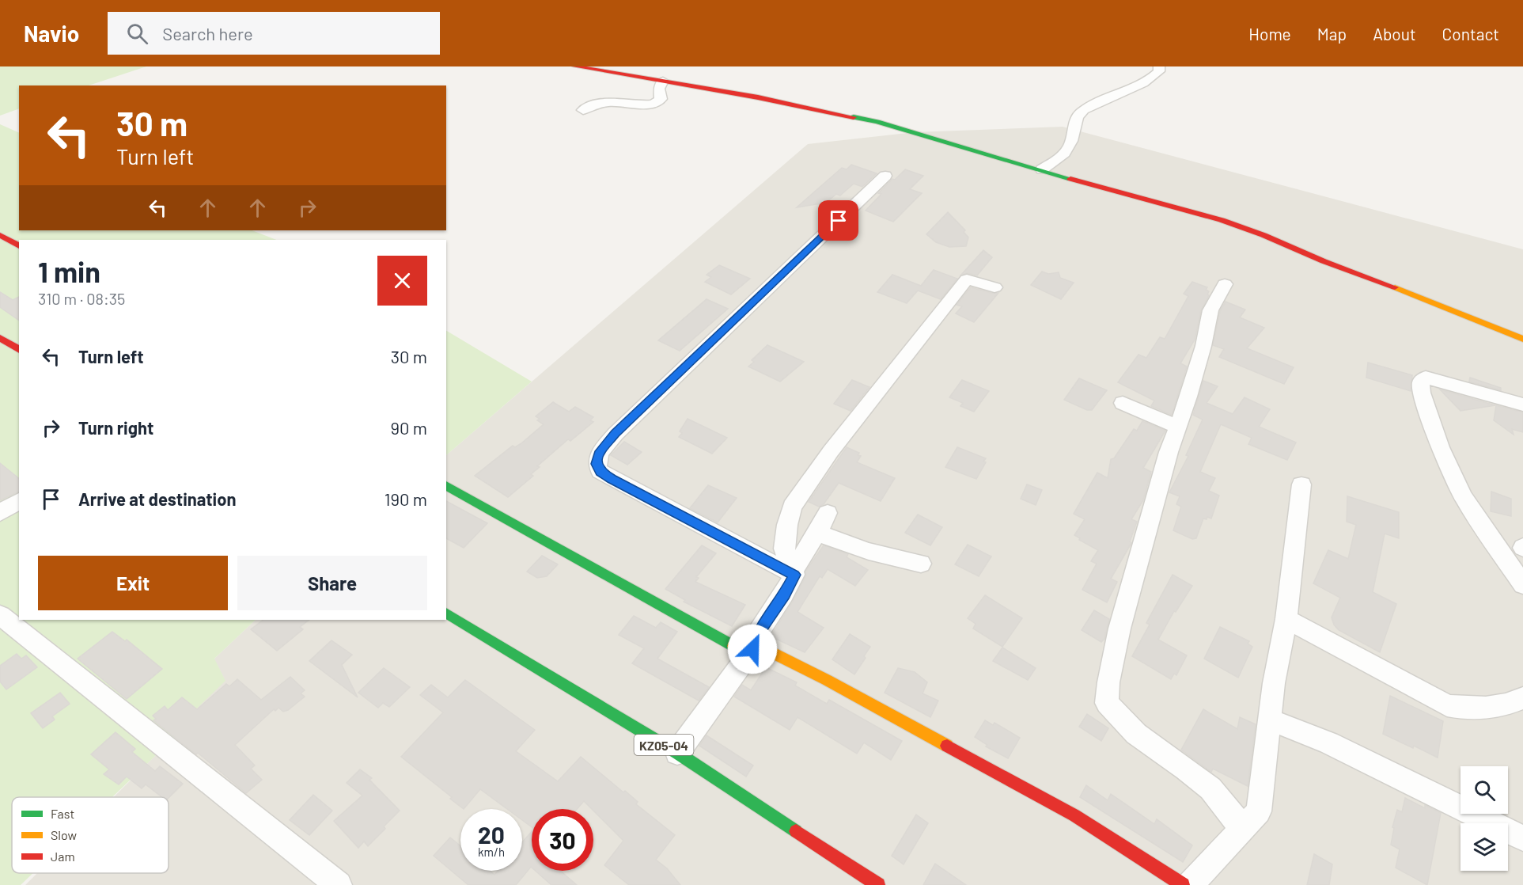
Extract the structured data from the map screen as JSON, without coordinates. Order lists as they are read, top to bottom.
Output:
{
  "streets": {
    "street": ["KZ05-04"]
  },
  "legend": ["Fast", "Slow", "Jam"],
  "page": {
    "header": "Navio",
    "search": "Search here",
    "nav": [
      "Home",
      "Map",
      "About",
      "Contact"
    ],
    "turn": ["30 m", "Turn left"],
    "heading": ["1 min", "310 m · 08:35"],
    "list": [
      {
        "name": "Turn left",
        "value": "30 m"
      },
      {
        "name": "Turn right",
        "value": "90 m"
      },
      {
        "name": "Arrive at destination",
        "value": "190 m"
      }
    ],
    "buttons": ["Exit", "Share"],
    "speed": "20 km/h",
    "limit": "30"
  }
}
